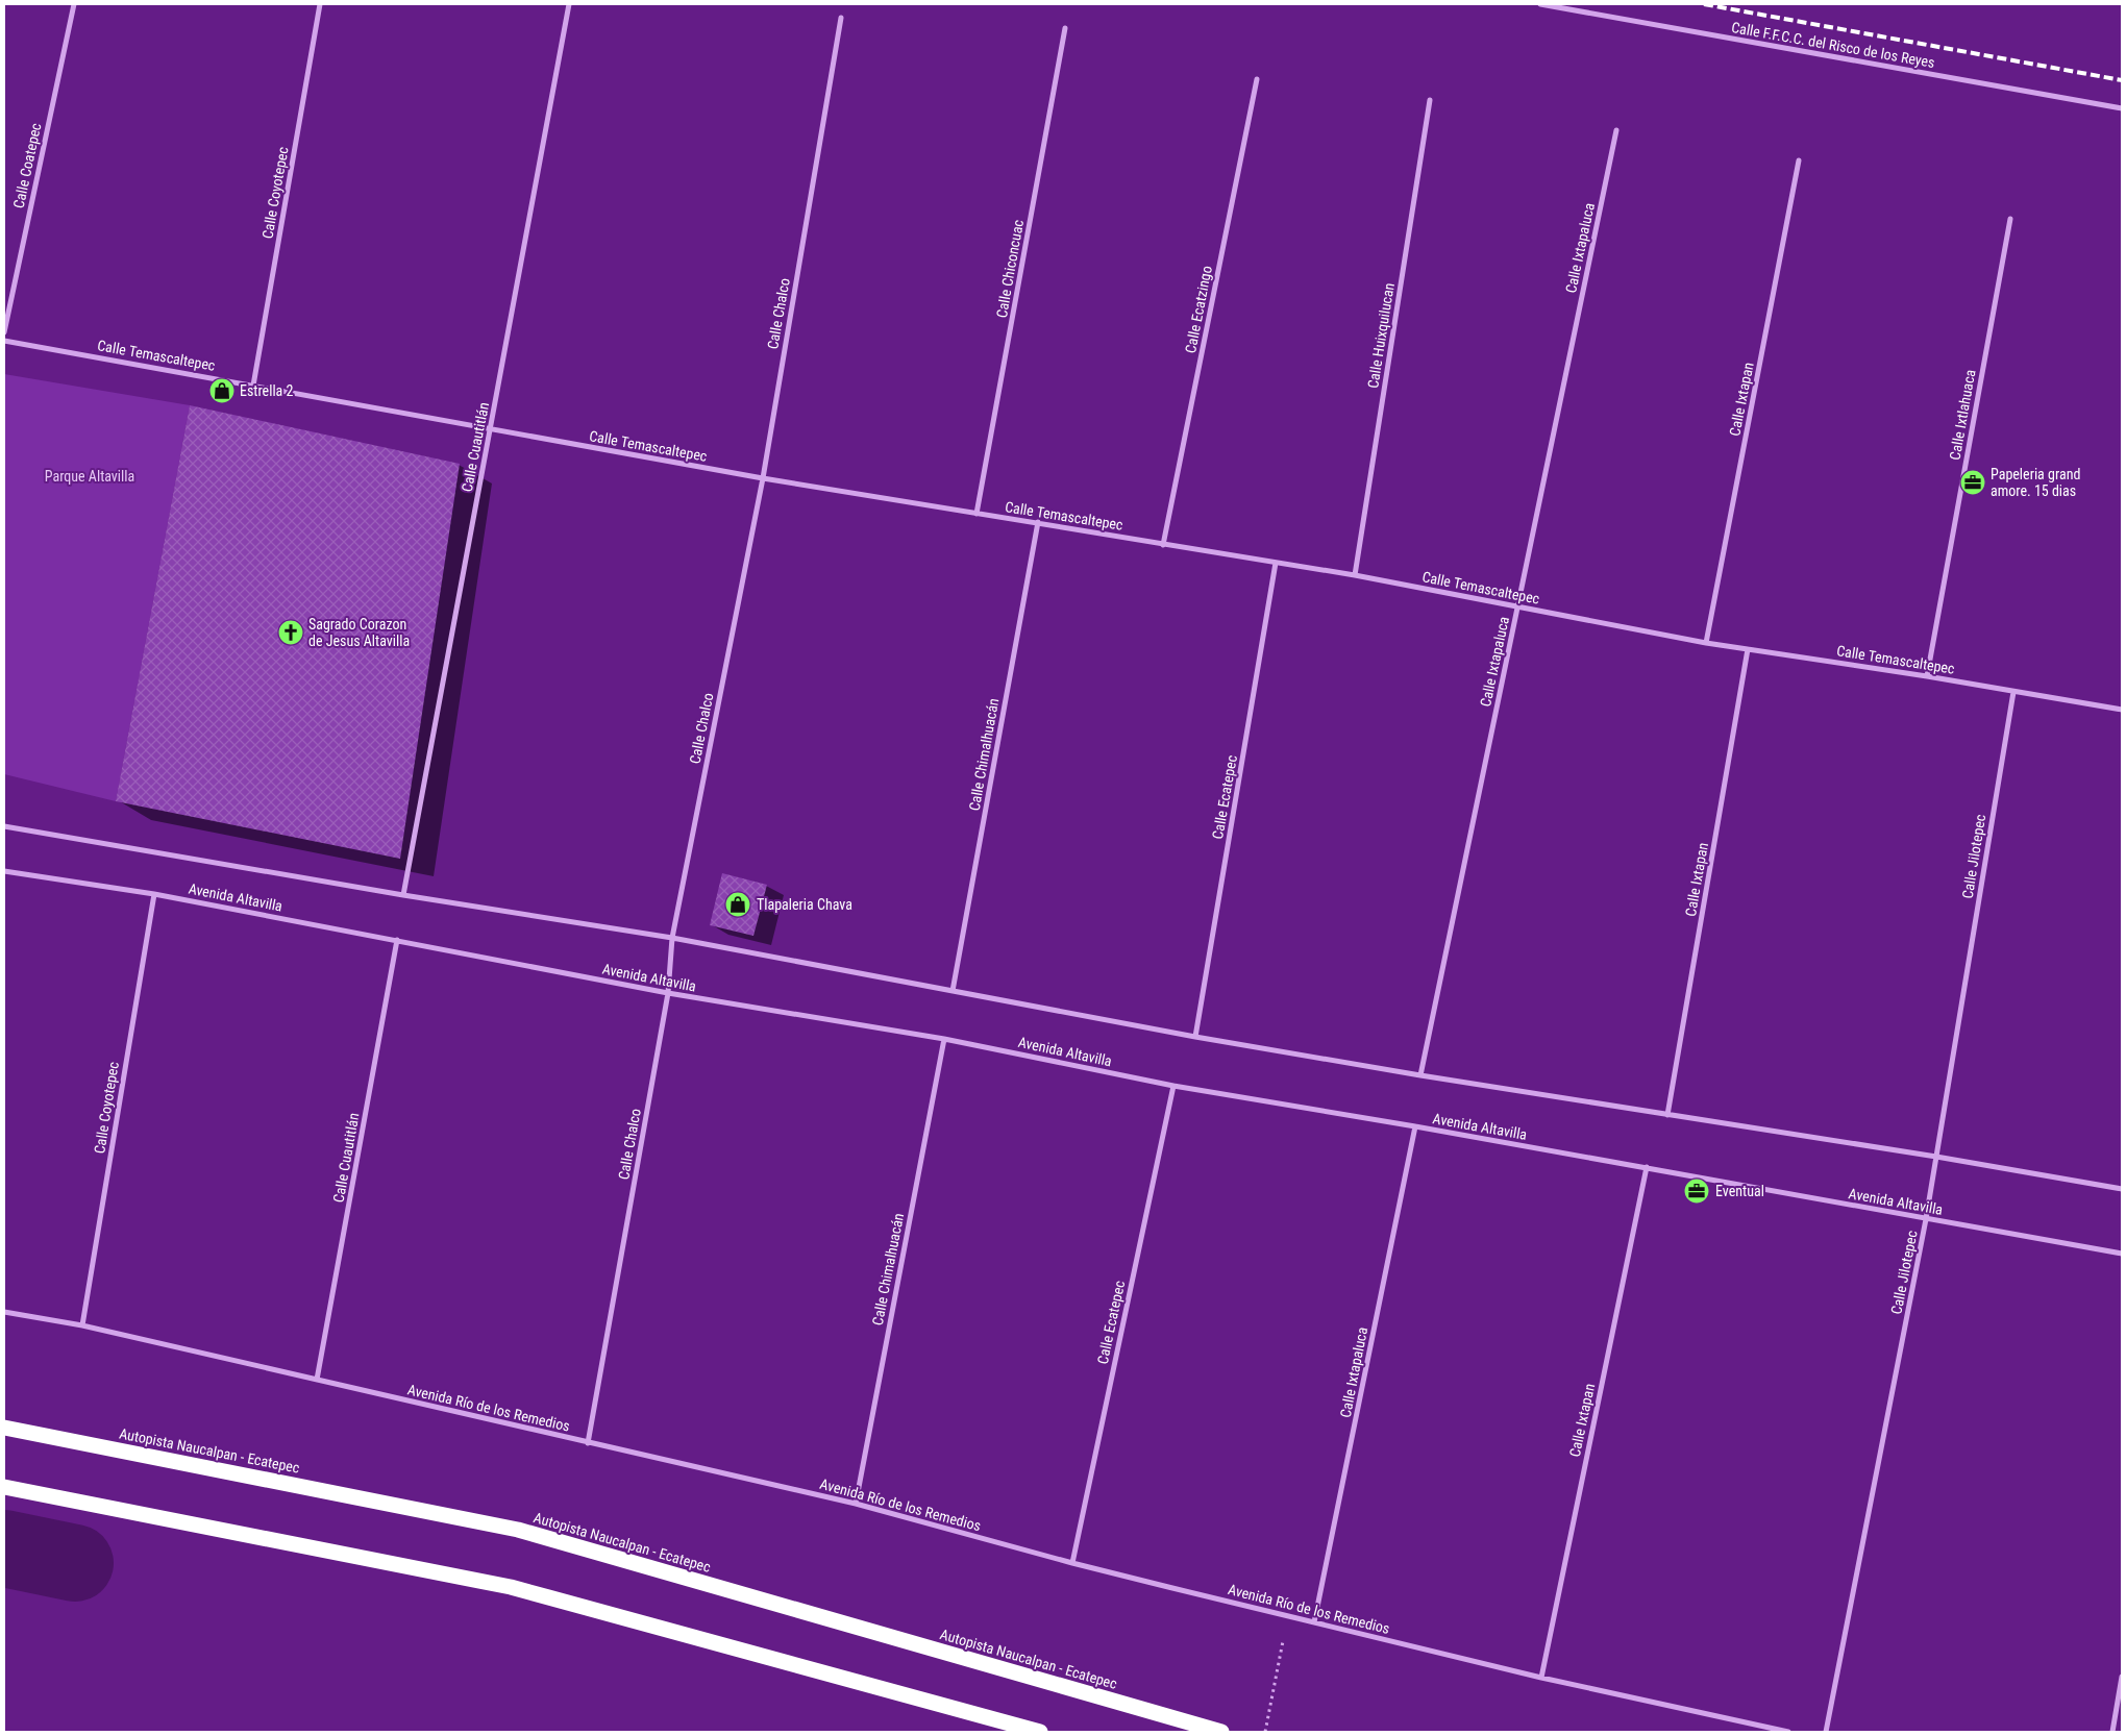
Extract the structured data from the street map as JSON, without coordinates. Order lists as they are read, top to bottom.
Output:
{
  "streets": {
    "highway": ["Autopista Naucalpan - Ecatepec"],
    "street": [
      "Calle F.F.C.C. del Risco de los Reyes",
      "Calle Coatepec",
      "Calle Coyotepec",
      "Calle Ixtapaluca",
      "Calle Chiconcuac",
      "Calle Ecatzingo",
      "Calle Chalco",
      "Calle Huixquilucan",
      "Calle Temascaltepec",
      "Calle Ixtapan",
      "Calle Ixtlahuaca",
      "Calle Cuautitlán",
      "Calle Chimalhuacán",
      "Calle Ecatepec",
      "Calle Jilotepec",
      "Avenida Altavilla",
      "Avenida Río de los Remedios"
    ]
  },
  "crossings": [
    ["Calle Coyotepec", "Calle Temascaltepec"],
    ["Calle Coyotepec", "Avenida Altavilla"],
    ["Calle Coyotepec", "Avenida Río de los Remedios"],
    ["Calle Ixtapaluca", "Calle Temascaltepec"],
    ["Calle Ixtapaluca", "Avenida Altavilla"],
    ["Calle Ixtapaluca", "Avenida Río de los Remedios"],
    ["Calle Chiconcuac", "Calle Temascaltepec"],
    ["Calle Ecatzingo", "Calle Temascaltepec"],
    ["Calle Chalco", "Calle Temascaltepec"],
    ["Calle Chalco", "Avenida Altavilla"],
    ["Calle Chalco", "Avenida Río de los Remedios"],
    ["Calle Huixquilucan", "Calle Temascaltepec"],
    ["Calle Temascaltepec", "Calle Ixtapan"],
    ["Calle Temascaltepec", "Calle Ixtlahuaca"],
    ["Calle Temascaltepec", "Calle Cuautitlán"],
    ["Calle Temascaltepec", "Calle Chimalhuacán"],
    ["Calle Temascaltepec", "Calle Ecatepec"],
    ["Calle Temascaltepec", "Calle Jilotepec"],
    ["Calle Ixtapan", "Avenida Altavilla"],
    ["Calle Ixtapan", "Avenida Río de los Remedios"],
    ["Calle Cuautitlán", "Avenida Altavilla"],
    ["Calle Cuautitlán", "Avenida Río de los Remedios"],
    ["Calle Chimalhuacán", "Avenida Altavilla"],
    ["Calle Chimalhuacán", "Avenida Río de los Remedios"],
    ["Calle Ecatepec", "Avenida Altavilla"],
    ["Calle Ecatepec", "Avenida Río de los Remedios"],
    ["Calle Jilotepec", "Avenida Altavilla"]
  ],
  "parks": ["Parque Altavilla"],
  "places": {
    "shop": ["Estrella 2", "Tlapaleria Chava"],
    "office": ["Papeleria grand amore. 15 dias", "Eventual"],
    "church": ["Sagrado Corazon de Jesus Altavilla"]
  }
}
